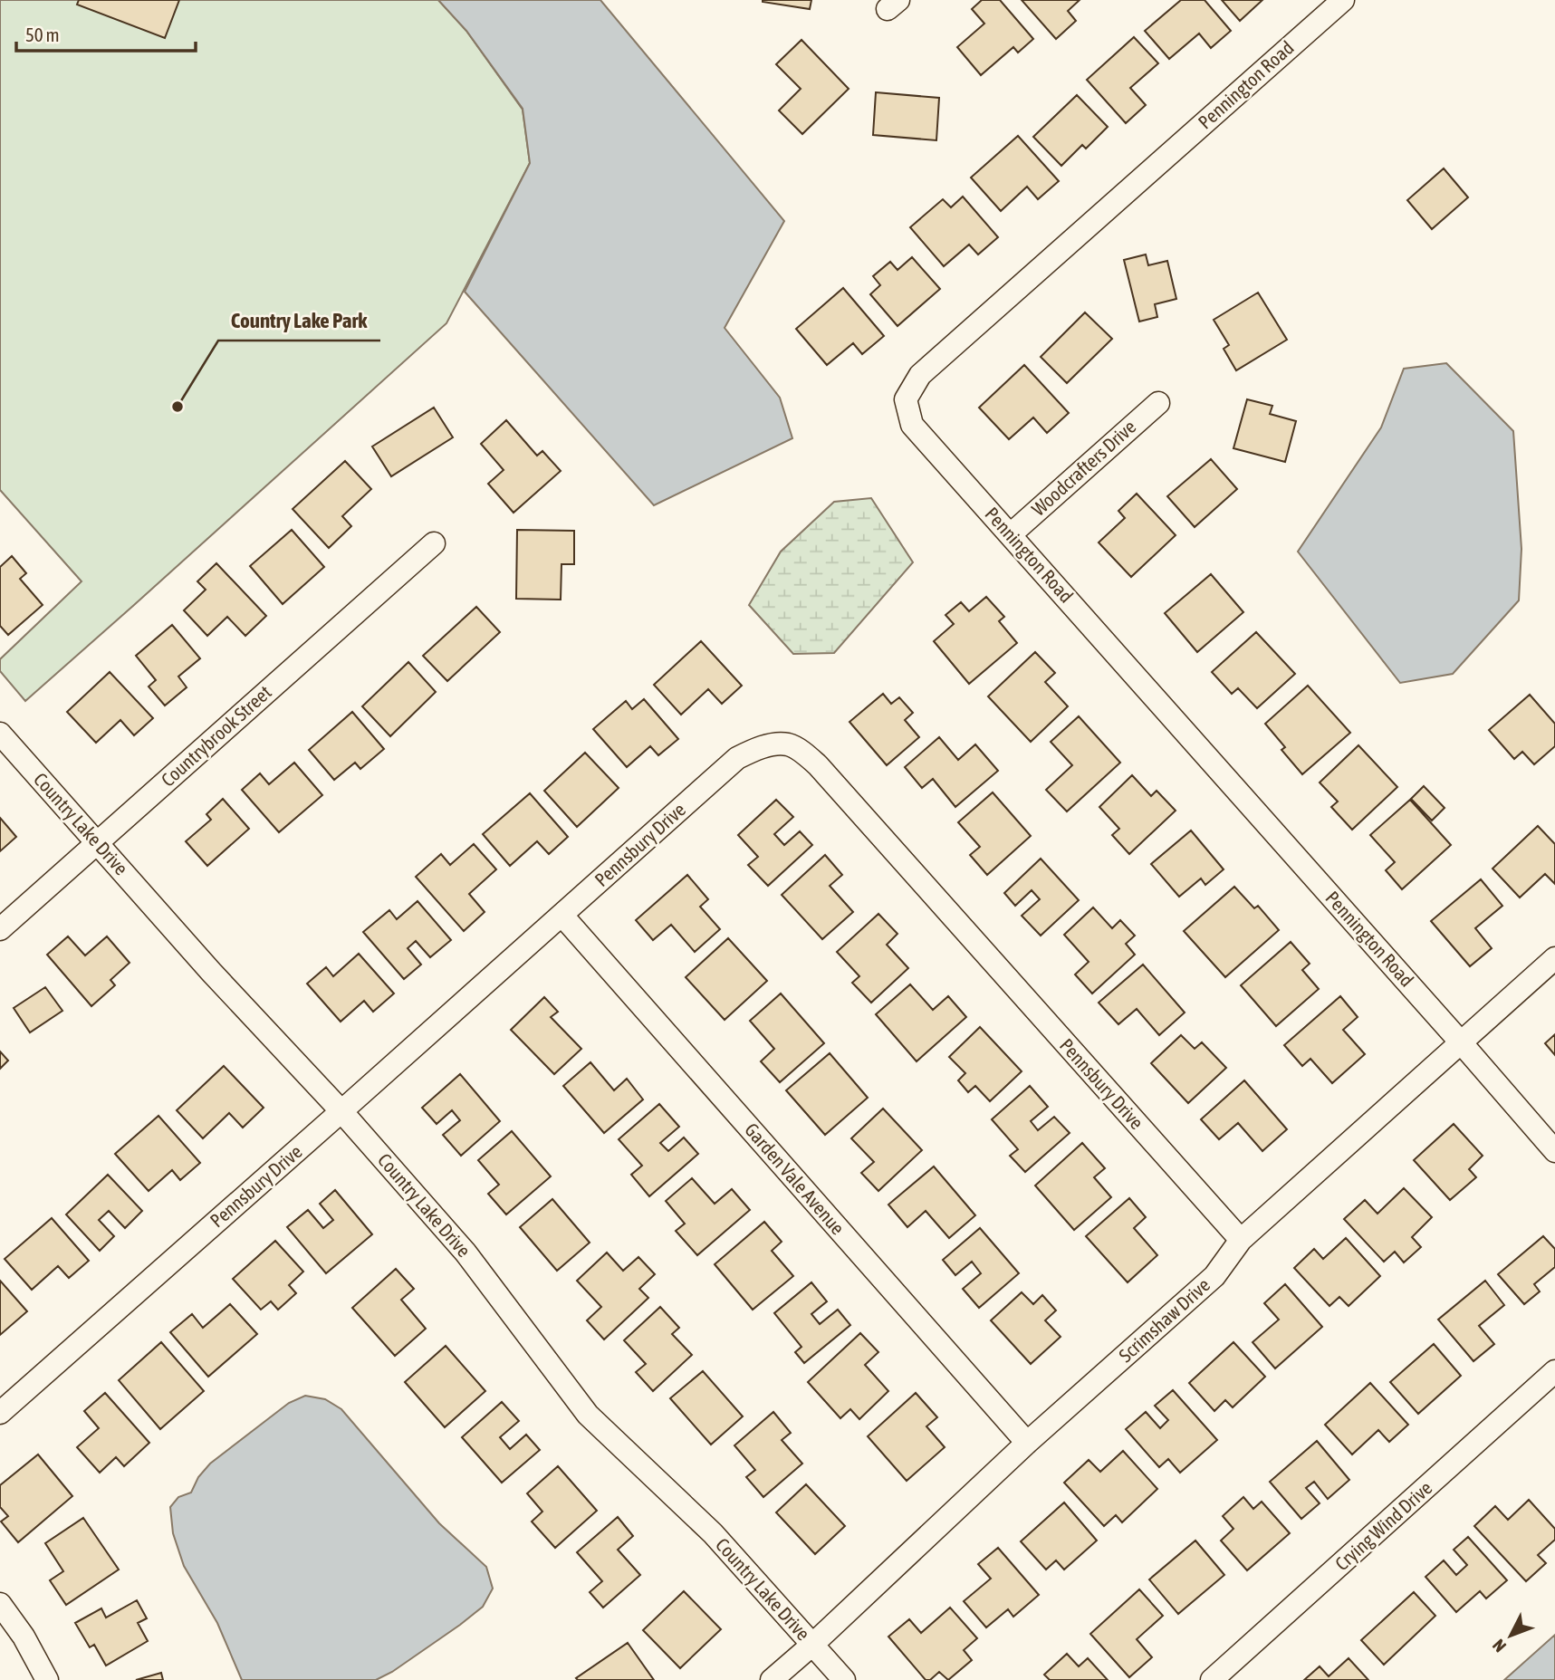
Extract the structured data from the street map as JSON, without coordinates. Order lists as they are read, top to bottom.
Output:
{
  "streets": {
    "street": [
      "Pennington Road",
      "Woodcrafters Drive",
      "Countrybrook Street",
      "Country Lake Drive",
      "Pennsbury Drive",
      "Garden Vale Avenue",
      "Scrimshaw Drive",
      "Crying Wind Drive"
    ]
  },
  "crossings": [
    ["Pennington Road", "Woodcrafters Drive"],
    ["Pennington Road", "Scrimshaw Drive"],
    ["Countrybrook Street", "Country Lake Drive"],
    ["Country Lake Drive", "Pennsbury Drive"],
    ["Country Lake Drive", "Scrimshaw Drive"],
    ["Pennsbury Drive", "Garden Vale Avenue"],
    ["Pennsbury Drive", "Scrimshaw Drive"],
    ["Garden Vale Avenue", "Scrimshaw Drive"]
  ],
  "places": ["Country Lake Park"],
  "scale_bar": "50 m",
  "north": "bottom left"
}
